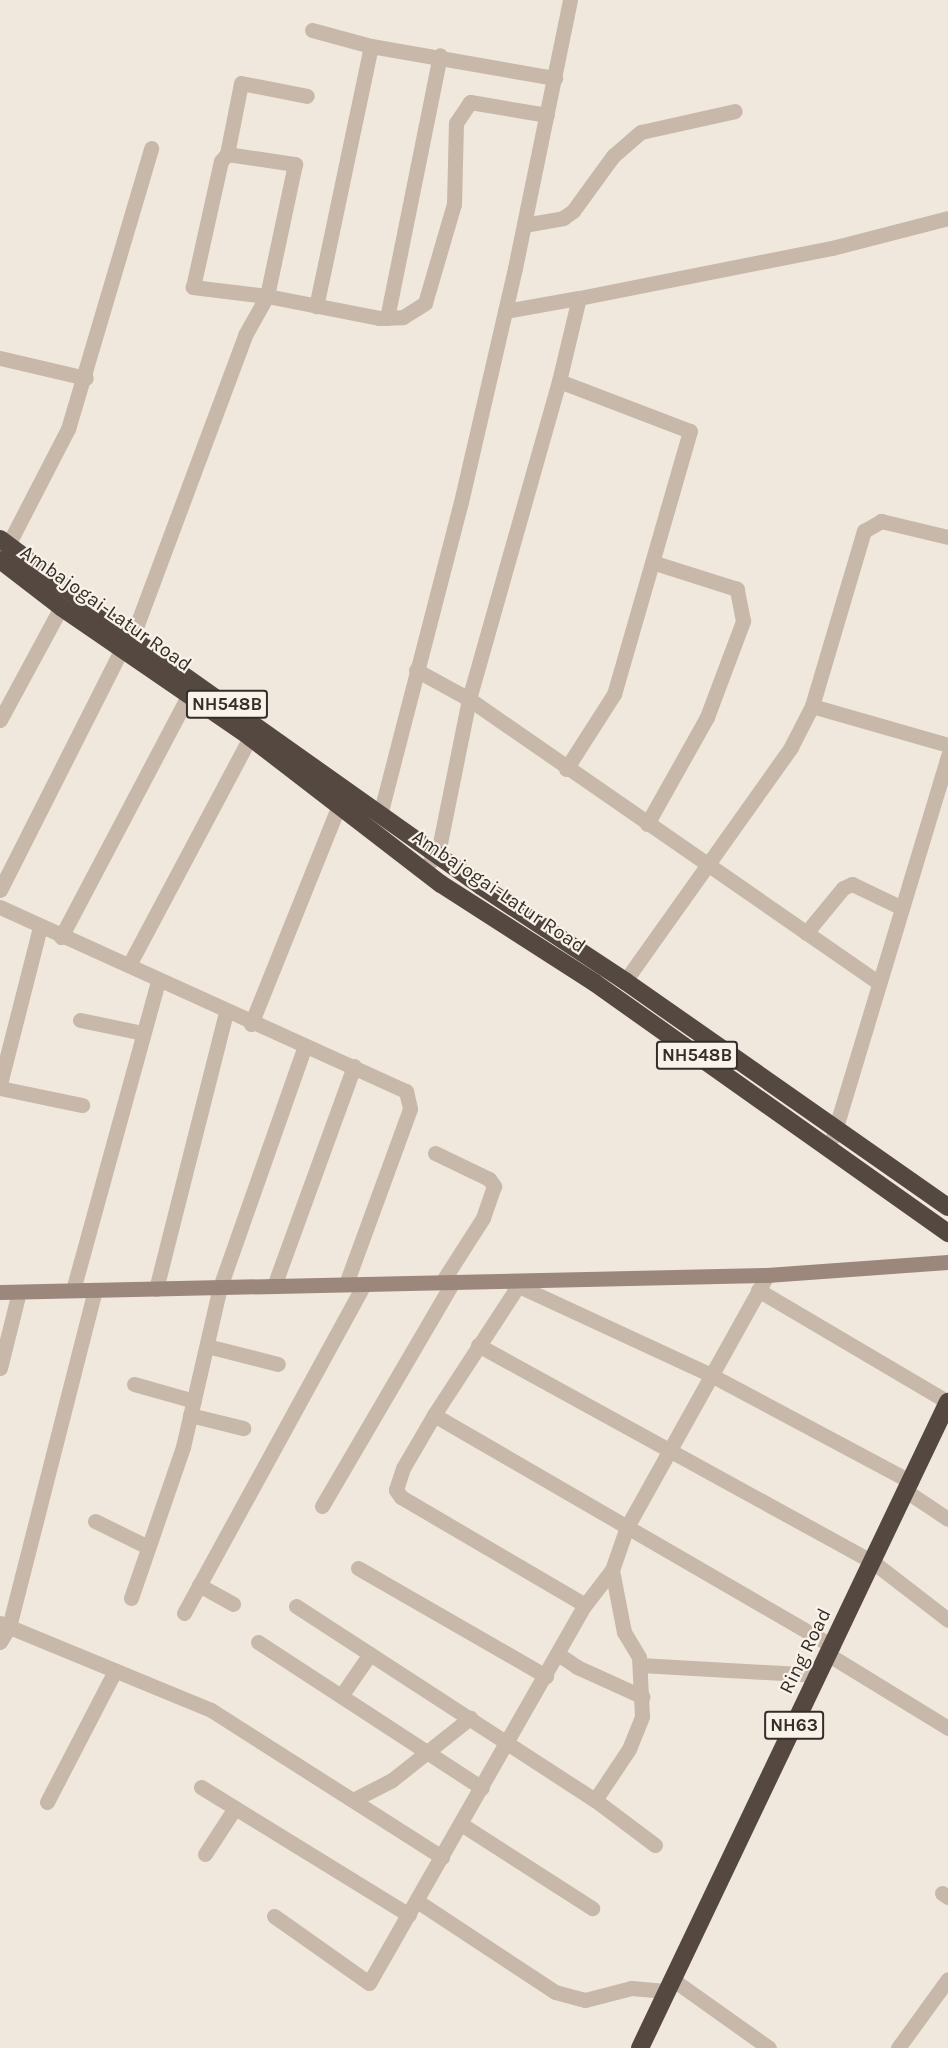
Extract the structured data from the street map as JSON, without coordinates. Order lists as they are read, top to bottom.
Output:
{
  "streets": {
    "highway": [
      "Ambajogai-Latur Road",
      "NH548B",
      "Ring Road",
      "NH63"
    ]
  },
  "crossings": [
    ["Ambajogai-Latur Road", "NH548B"]
  ]
}
